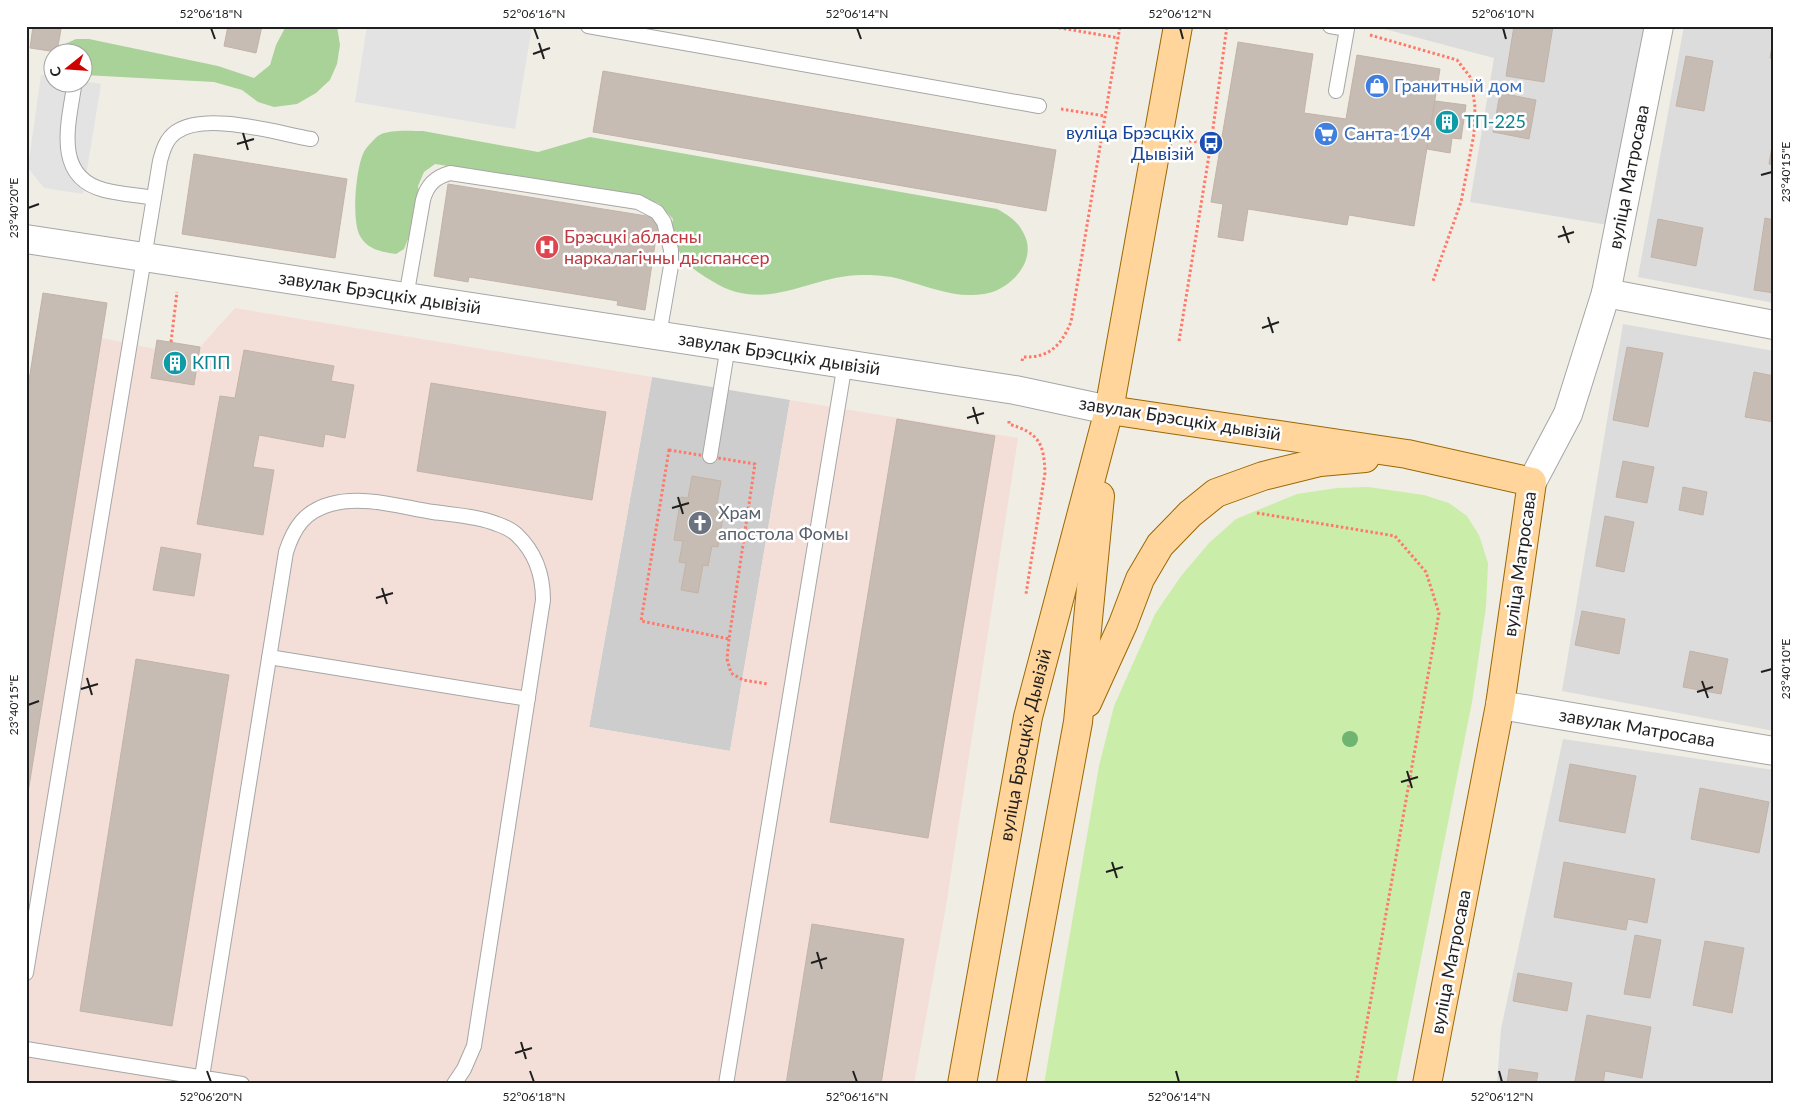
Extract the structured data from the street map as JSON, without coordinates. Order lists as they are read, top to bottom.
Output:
{
  "streets": {
    "main road": ["вуліца Матросава", "завулак Брэсцкіх дывізій", "вуліца Брэсцкіх Дывізій"],
    "street": ["завулак Матросава"]
  },
  "crossings": [
    ["вуліца Матросава", "завулак Брэсцкіх дывізій"],
    ["вуліца Матросава", "завулак Матросава"],
    ["завулак Брэсцкіх дывізій", "вуліца Брэсцкіх Дывізій"]
  ],
  "places": {
    "shop": ["Гранитный дом"],
    "building": ["ТП-225", "КПП"],
    "supermarket": ["Санта-194"],
    "bus stop": ["вуліца Брэсцкіх Дывізій"],
    "hospital": ["Брэсцкі абласны наркалагічны дыспансер"],
    "church": ["Храм апостола Фомы"]
  },
  "north": "left",
  "coordinates": [
    "52°06'18\"N",
    "52°06'16\"N",
    "52°06'14\"N",
    "52°06'12\"N",
    "52°06'10\"N",
    "23°40'15\"E",
    "23°40'20\"E",
    "23°40'10\"E",
    "52°06'20\"N"
  ]
}
